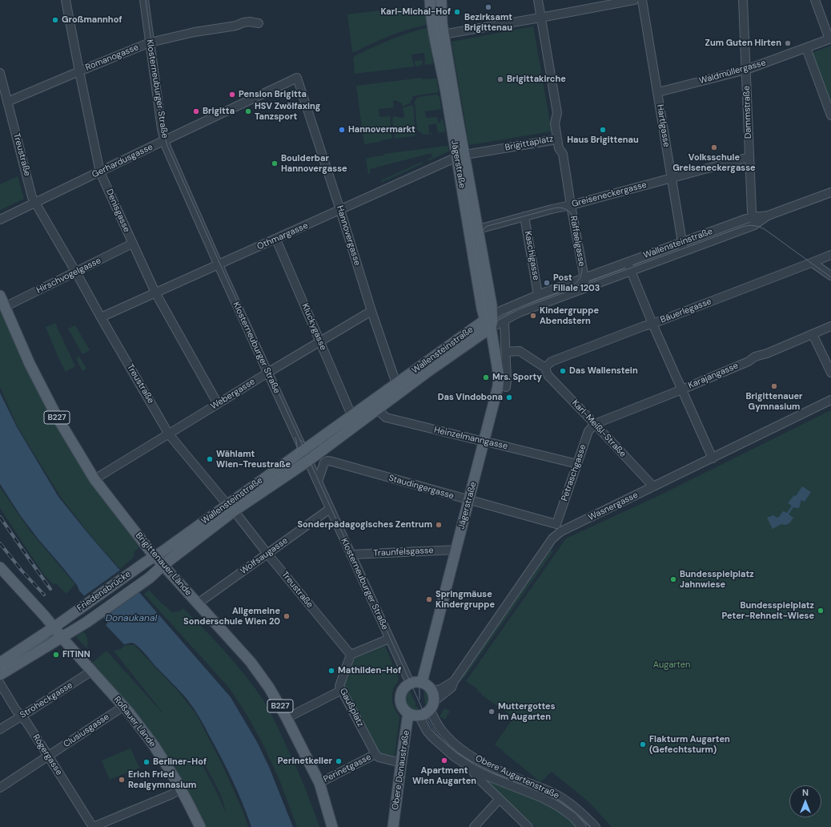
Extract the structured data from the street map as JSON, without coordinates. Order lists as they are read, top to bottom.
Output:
{
  "streets": {
    "main road": [
      "Jägerstraße",
      "Wallensteinstraße",
      "B227",
      "Brigittenauer Lände",
      "Friedensbrücke",
      "Roßauer Lände",
      "Obere Donaustraße"
    ],
    "street": [
      "Romanogasse",
      "Waldmüllergasse",
      "Klosterneuburger Straße",
      "Dammstraße",
      "Hartlgasse",
      "Brigittaplatz",
      "Treustraße",
      "Gerhardusgasse",
      "Greiseneckergasse",
      "Denisgasse",
      "Hannovergasse",
      "Othmargasse",
      "Raffaelgasse",
      "Kaschlgasse",
      "Hirschvogelgasse",
      "Bäuerlegasse",
      "Kluckygasse",
      "Karajangasse",
      "Webergasse",
      "Karl-Meißl-Straße",
      "Heinzelmanngasse",
      "Petraschgasse",
      "Staudingergasse",
      "Wasnergasse",
      "Traunfelsgasse",
      "Wolfsaugasse",
      "Stroheckgasse",
      "Gaußplatz",
      "Clusiusgasse",
      "Rögergasse",
      "Perinetgasse",
      "Obere Augartenstraße"
    ]
  },
  "crossings": [
    ["Romanogasse", "Klosterneuburger Straße"],
    ["Romanogasse", "Treustraße"],
    ["Romanogasse", "Denisgasse"],
    ["Waldmüllergasse", "Dammstraße"],
    ["Waldmüllergasse", "Hartlgasse"],
    ["Klosterneuburger Straße", "Gerhardusgasse"],
    ["Klosterneuburger Straße", "Jägerstraße"],
    ["Klosterneuburger Straße", "Othmargasse"],
    ["Klosterneuburger Straße", "Wallensteinstraße"],
    ["Klosterneuburger Straße", "Webergasse"],
    ["Klosterneuburger Straße", "Staudingergasse"],
    ["Klosterneuburger Straße", "Wasnergasse"],
    ["Klosterneuburger Straße", "Traunfelsgasse"],
    ["Klosterneuburger Straße", "Wolfsaugasse"],
    ["Klosterneuburger Straße", "Obere Donaustraße"],
    ["Klosterneuburger Straße", "Obere Augartenstraße"],
    ["Dammstraße", "Greiseneckergasse"],
    ["Dammstraße", "Wallensteinstraße"],
    ["Hartlgasse", "Greiseneckergasse"],
    ["Hartlgasse", "Wallensteinstraße"],
    ["Brigittaplatz", "Jägerstraße"],
    ["Brigittaplatz", "Othmargasse"],
    ["Brigittaplatz", "Raffaelgasse"],
    ["Treustraße", "Gerhardusgasse"],
    ["Treustraße", "Othmargasse"],
    ["Treustraße", "Wallensteinstraße"],
    ["Treustraße", "Hirschvogelgasse"],
    ["Treustraße", "Webergasse"],
    ["Treustraße", "Wolfsaugasse"],
    ["Treustraße", "Gaußplatz"],
    ["Gerhardusgasse", "Denisgasse"],
    ["Gerhardusgasse", "Hannovergasse"],
    ["Jägerstraße", "Greiseneckergasse"],
    ["Jägerstraße", "Othmargasse"],
    ["Jägerstraße", "Wallensteinstraße"],
    ["Jägerstraße", "Heinzelmanngasse"],
    ["Jägerstraße", "Staudingergasse"],
    ["Jägerstraße", "Wasnergasse"],
    ["Jägerstraße", "Traunfelsgasse"],
    ["Jägerstraße", "Obere Donaustraße"],
    ["Jägerstraße", "Obere Augartenstraße"],
    ["Greiseneckergasse", "Raffaelgasse"],
    ["Greiseneckergasse", "Kaschlgasse"],
    ["Denisgasse", "Othmargasse"],
    ["Denisgasse", "Hirschvogelgasse"],
    ["Denisgasse", "Webergasse"],
    ["Hannovergasse", "Othmargasse"],
    ["Hannovergasse", "Wallensteinstraße"],
    ["Hannovergasse", "Webergasse"],
    ["Othmargasse", "Kluckygasse"],
    ["Raffaelgasse", "Wallensteinstraße"],
    ["Wallensteinstraße", "Kaschlgasse"],
    ["Wallensteinstraße", "Kluckygasse"],
    ["Wallensteinstraße", "Heinzelmanngasse"],
    ["Wallensteinstraße", "Brigittenauer Lände"],
    ["Wallensteinstraße", "Friedensbrücke"],
    ["Hirschvogelgasse", "Brigittenauer Lände"],
    ["Bäuerlegasse", "Karl-Meißl-Straße"],
    ["Kluckygasse", "Webergasse"],
    ["Karajangasse", "Karl-Meißl-Straße"],
    ["Karajangasse", "Petraschgasse"],
    ["Webergasse", "Brigittenauer Lände"],
    ["Karl-Meißl-Straße", "Petraschgasse"],
    ["Karl-Meißl-Straße", "Wasnergasse"],
    ["Heinzelmanngasse", "Petraschgasse"],
    ["Petraschgasse", "Staudingergasse"],
    ["Wasnergasse", "Obere Donaustraße"],
    ["Wasnergasse", "Obere Augartenstraße"],
    ["Wolfsaugasse", "Brigittenauer Lände"],
    ["Brigittenauer Lände", "Friedensbrücke"],
    ["Brigittenauer Lände", "Perinetgasse"],
    ["Friedensbrücke", "Roßauer Lände"],
    ["Stroheckgasse", "Roßauer Lände"],
    ["Stroheckgasse", "Rögergasse"],
    ["Gaußplatz", "Perinetgasse"],
    ["Roßauer Lände", "Clusiusgasse"],
    ["Clusiusgasse", "Rögergasse"],
    ["Obere Donaustraße", "Obere Augartenstraße"]
  ],
  "water": ["Donaukanal"],
  "parks": ["Augarten"],
  "places": [
    "Bezirksamt Brigittenau",
    "Karl-Michal-Hof",
    "Großmannhof",
    "Zum Guten Hirten",
    "Brigittakirche",
    "Pension Brigitta",
    "Brigitta",
    "HSV Zwölfaxing Tanzsport",
    "Hannovermarkt",
    "Haus Brigittenau",
    "Volksschule Greiseneckergasse",
    "Boulderbar Hannovergasse",
    "Post Filiale 1203",
    "Kindergruppe Abendstern",
    "Das Wallenstein",
    "Mrs. Sporty",
    "Brigittenauer Gymnasium",
    "Das Vindobona",
    "Wählamt Wien-Treustraße",
    "Sonderpädagogisches Zentrum",
    "Bundesspielplatz Jahnwiese",
    "Springmäuse Kindergruppe",
    "Bundesspielplatz Peter-Rehnelt-Wiese",
    "Allgemeine Sonderschule Wien 20",
    "FITINN",
    "Mathilden-Hof",
    "Muttergottes im Augarten",
    "Flakturm Augarten (Gefechtsturm)",
    "Apartment Wien Augarten",
    "Perinetkeller",
    "Berliner-Hof",
    "Erich Fried Realgymnasium"
  ],
  "north": "top"
}
